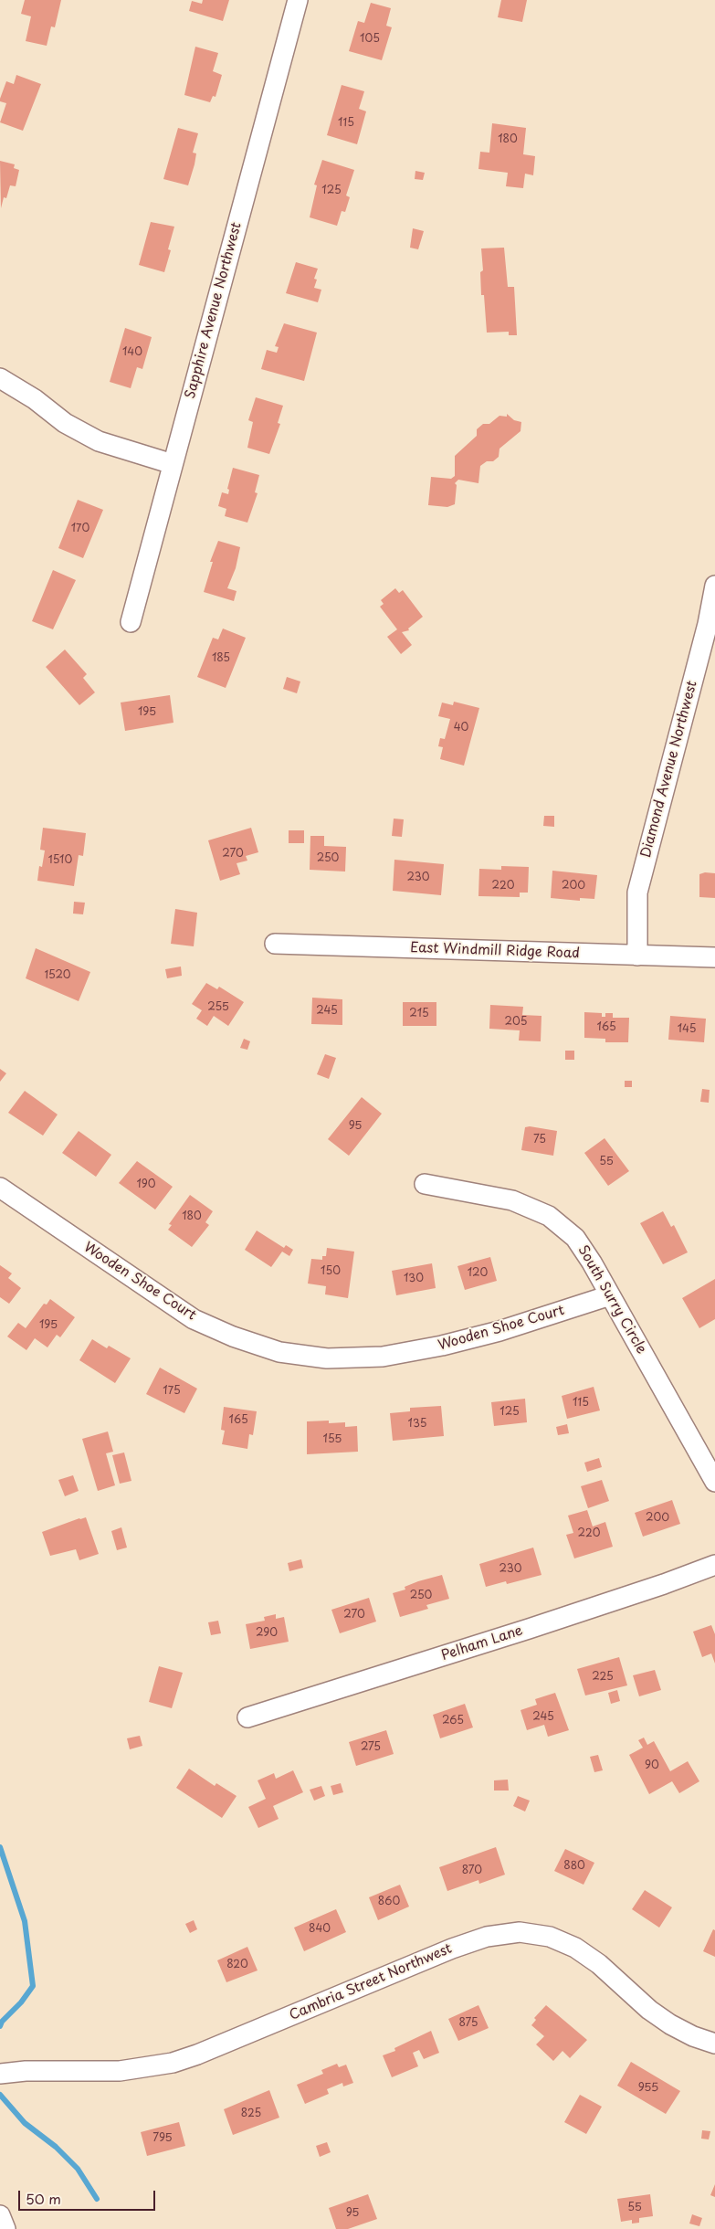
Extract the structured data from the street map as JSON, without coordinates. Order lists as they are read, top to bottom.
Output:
{
  "streets": {
    "street": [
      "Sapphire Avenue Northwest",
      "Diamond Avenue Northwest",
      "East Windmill Ridge Road",
      "Wooden Shoe Court",
      "South Surry Circle",
      "Pelham Lane",
      "Cambria Street Northwest"
    ]
  },
  "crossings": [
    ["Diamond Avenue Northwest", "East Windmill Ridge Road"],
    ["Wooden Shoe Court", "South Surry Circle"]
  ],
  "house_numbers": [
    "105",
    "115",
    "180",
    "125",
    "140",
    "170",
    "185",
    "195",
    "40",
    "270",
    "250",
    "1510",
    "230",
    "220",
    "200",
    "1520",
    "255",
    "245",
    "215",
    "205",
    "165",
    "145",
    "95",
    "75",
    "55",
    "190",
    "180",
    "150",
    "120",
    "130",
    "195",
    "175",
    "115",
    "125",
    "165",
    "135",
    "155",
    "200",
    "220",
    "230",
    "250",
    "270",
    "290",
    "225",
    "245",
    "265",
    "275",
    "90",
    "880",
    "870",
    "860",
    "840",
    "820",
    "875",
    "955",
    "825",
    "795",
    "55",
    "95"
  ],
  "scale_bar": "50 m"
}
